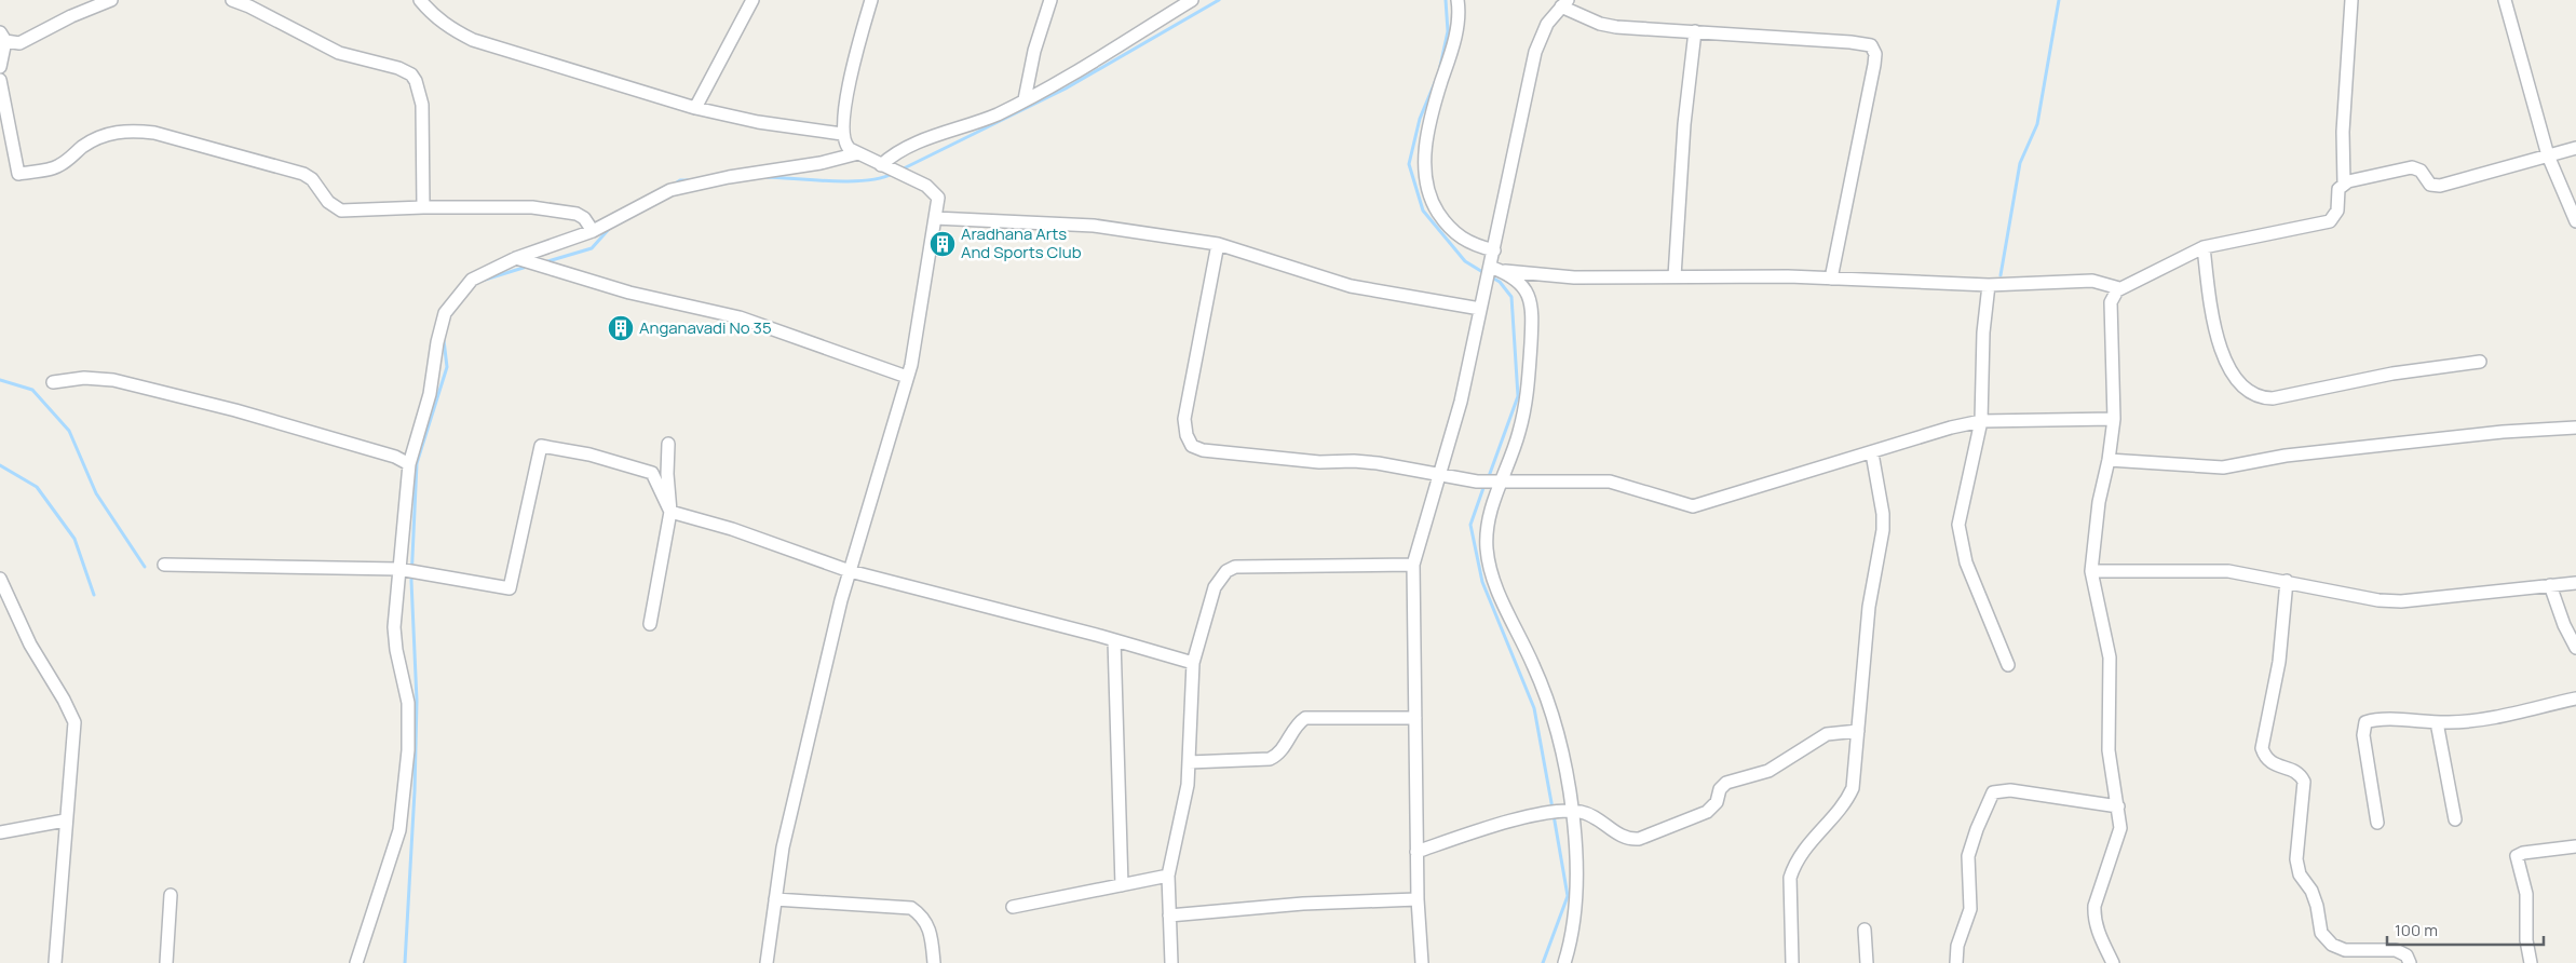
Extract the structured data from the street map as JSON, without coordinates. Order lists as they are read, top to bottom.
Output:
{
  "places": {
    "building": ["Aradhana Arts And Sports Club", "Anganavadi No 35"]
  },
  "scale_bar": "100 m"
}
